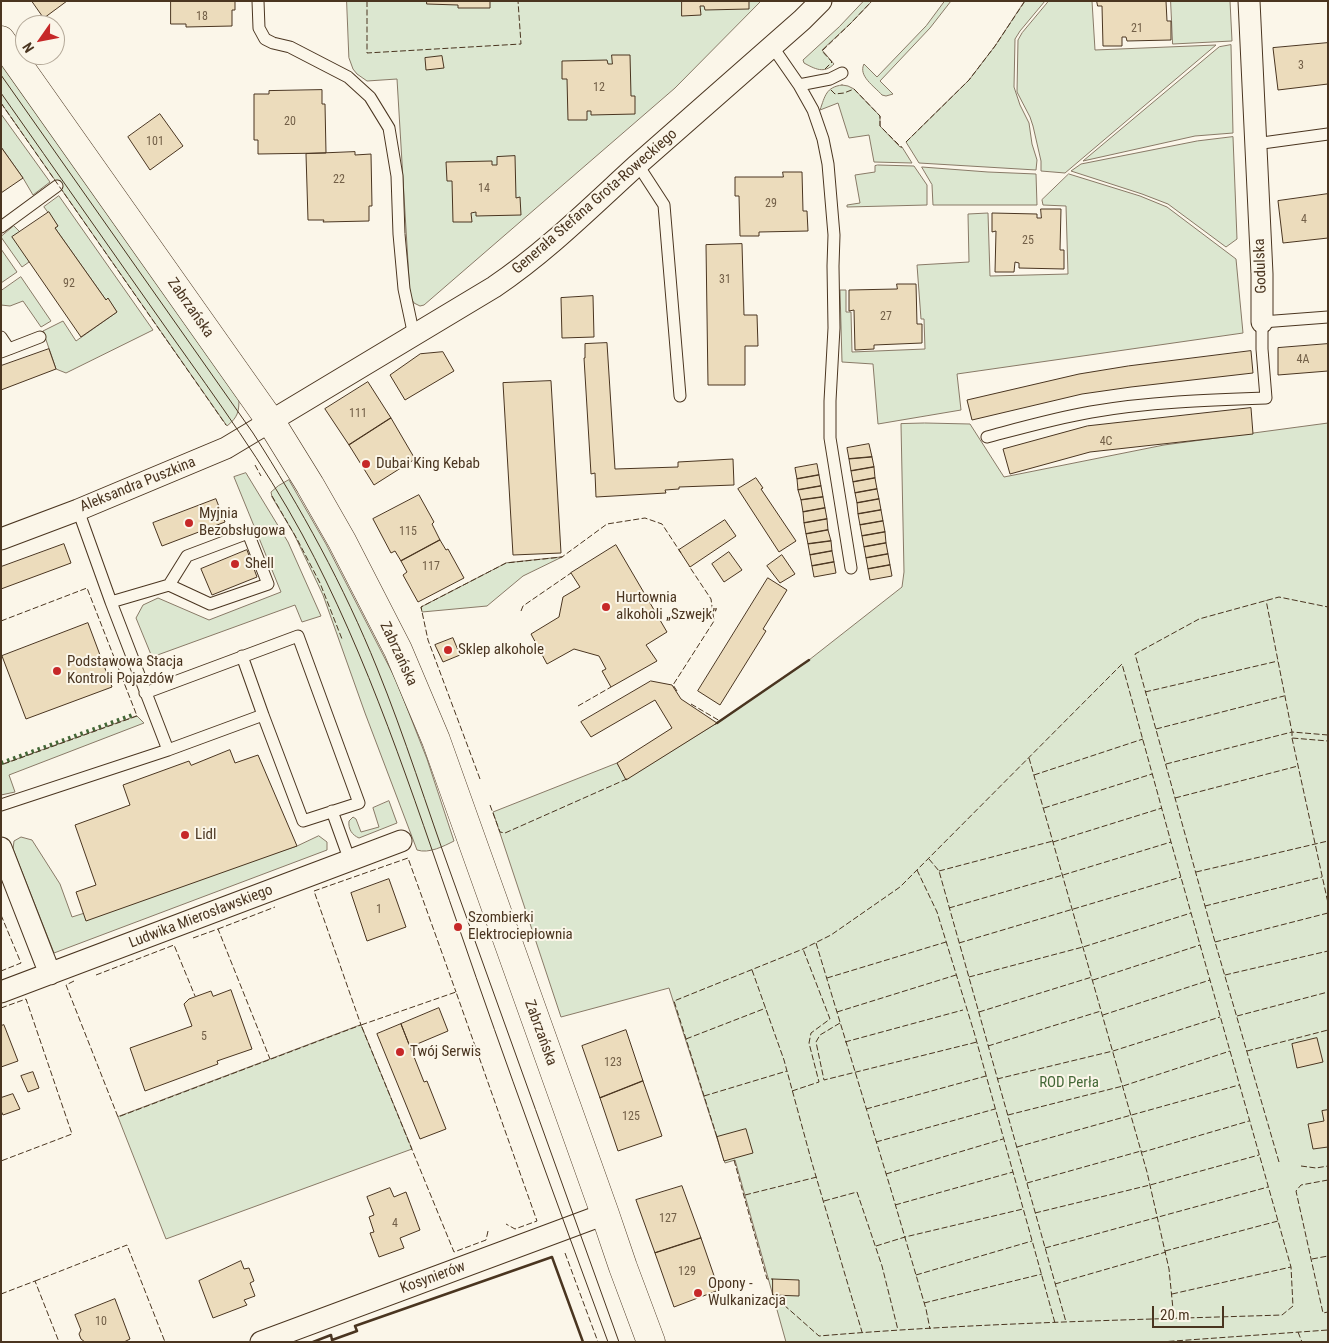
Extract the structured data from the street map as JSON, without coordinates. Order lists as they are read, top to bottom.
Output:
{
  "streets": {
    "street": [
      "Generała Stefana Grota-Roweckiego",
      "Godulska",
      "Zabrzańska",
      "Aleksandra Puszkina",
      "Ludwika Mierosławskiego",
      "Kosynierów"
    ]
  },
  "crossings": [
    ["Generała Stefana Grota-Roweckiego", "Zabrzańska"],
    ["Generała Stefana Grota-Roweckiego", "Aleksandra Puszkina"],
    ["Zabrzańska", "Aleksandra Puszkina"],
    ["Zabrzańska", "Kosynierów"]
  ],
  "parks": ["ROD Perła"],
  "places": [
    "Dubai King Kebab",
    "Myjnia Bezobsługowa",
    "Shell",
    "Hurtownia alkoholi „Szwejk”",
    "Sklep alkohole",
    "Podstawowa Stacja Kontroli Pojazdów",
    "Lidl",
    "Szombierki Elektrociepłownia",
    "Twój Serwis",
    "Opony - Wulkanizacja"
  ],
  "house_numbers": [
    "18",
    "21",
    "3",
    "12",
    "20",
    "101",
    "22",
    "14",
    "29",
    "4",
    "25",
    "31",
    "92",
    "27",
    "4A",
    "111",
    "4C",
    "115",
    "117",
    "1",
    "5",
    "123",
    "125",
    "127",
    "4",
    "129",
    "10"
  ],
  "scale_bar": "20 m",
  "north": "bottom left"
}
